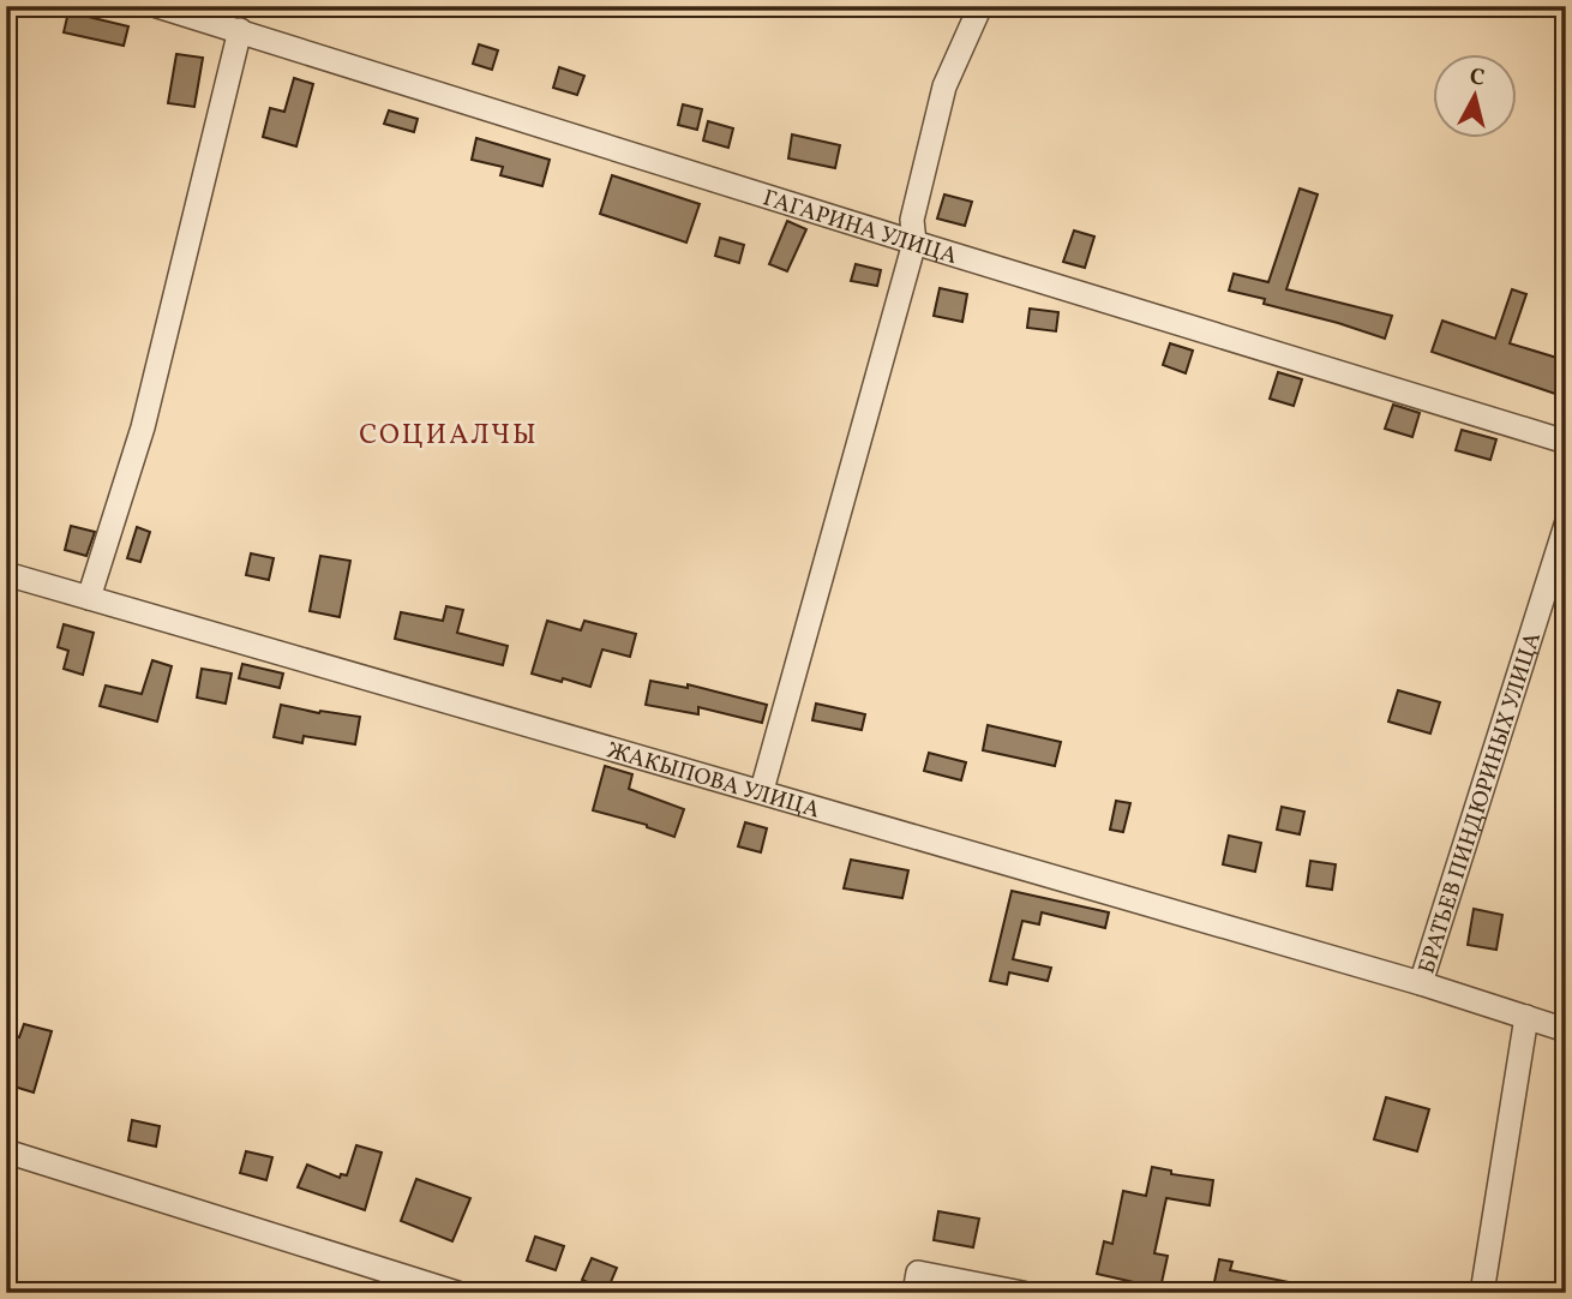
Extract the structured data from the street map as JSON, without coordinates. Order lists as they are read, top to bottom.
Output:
{
  "streets": {
    "street": ["ГАГАРИНА УЛИЦА", "ЖАКЫПОВА УЛИЦА", "БРАТЬЕВ ПИНДЮРИНЫХ УЛИЦА"]
  },
  "crossings": [
    ["ЖАКЫПОВА УЛИЦА", "БРАТЬЕВ ПИНДЮРИНЫХ УЛИЦА"]
  ],
  "districts": ["СОЦИАЛЧЫ"],
  "north": "top"
}
